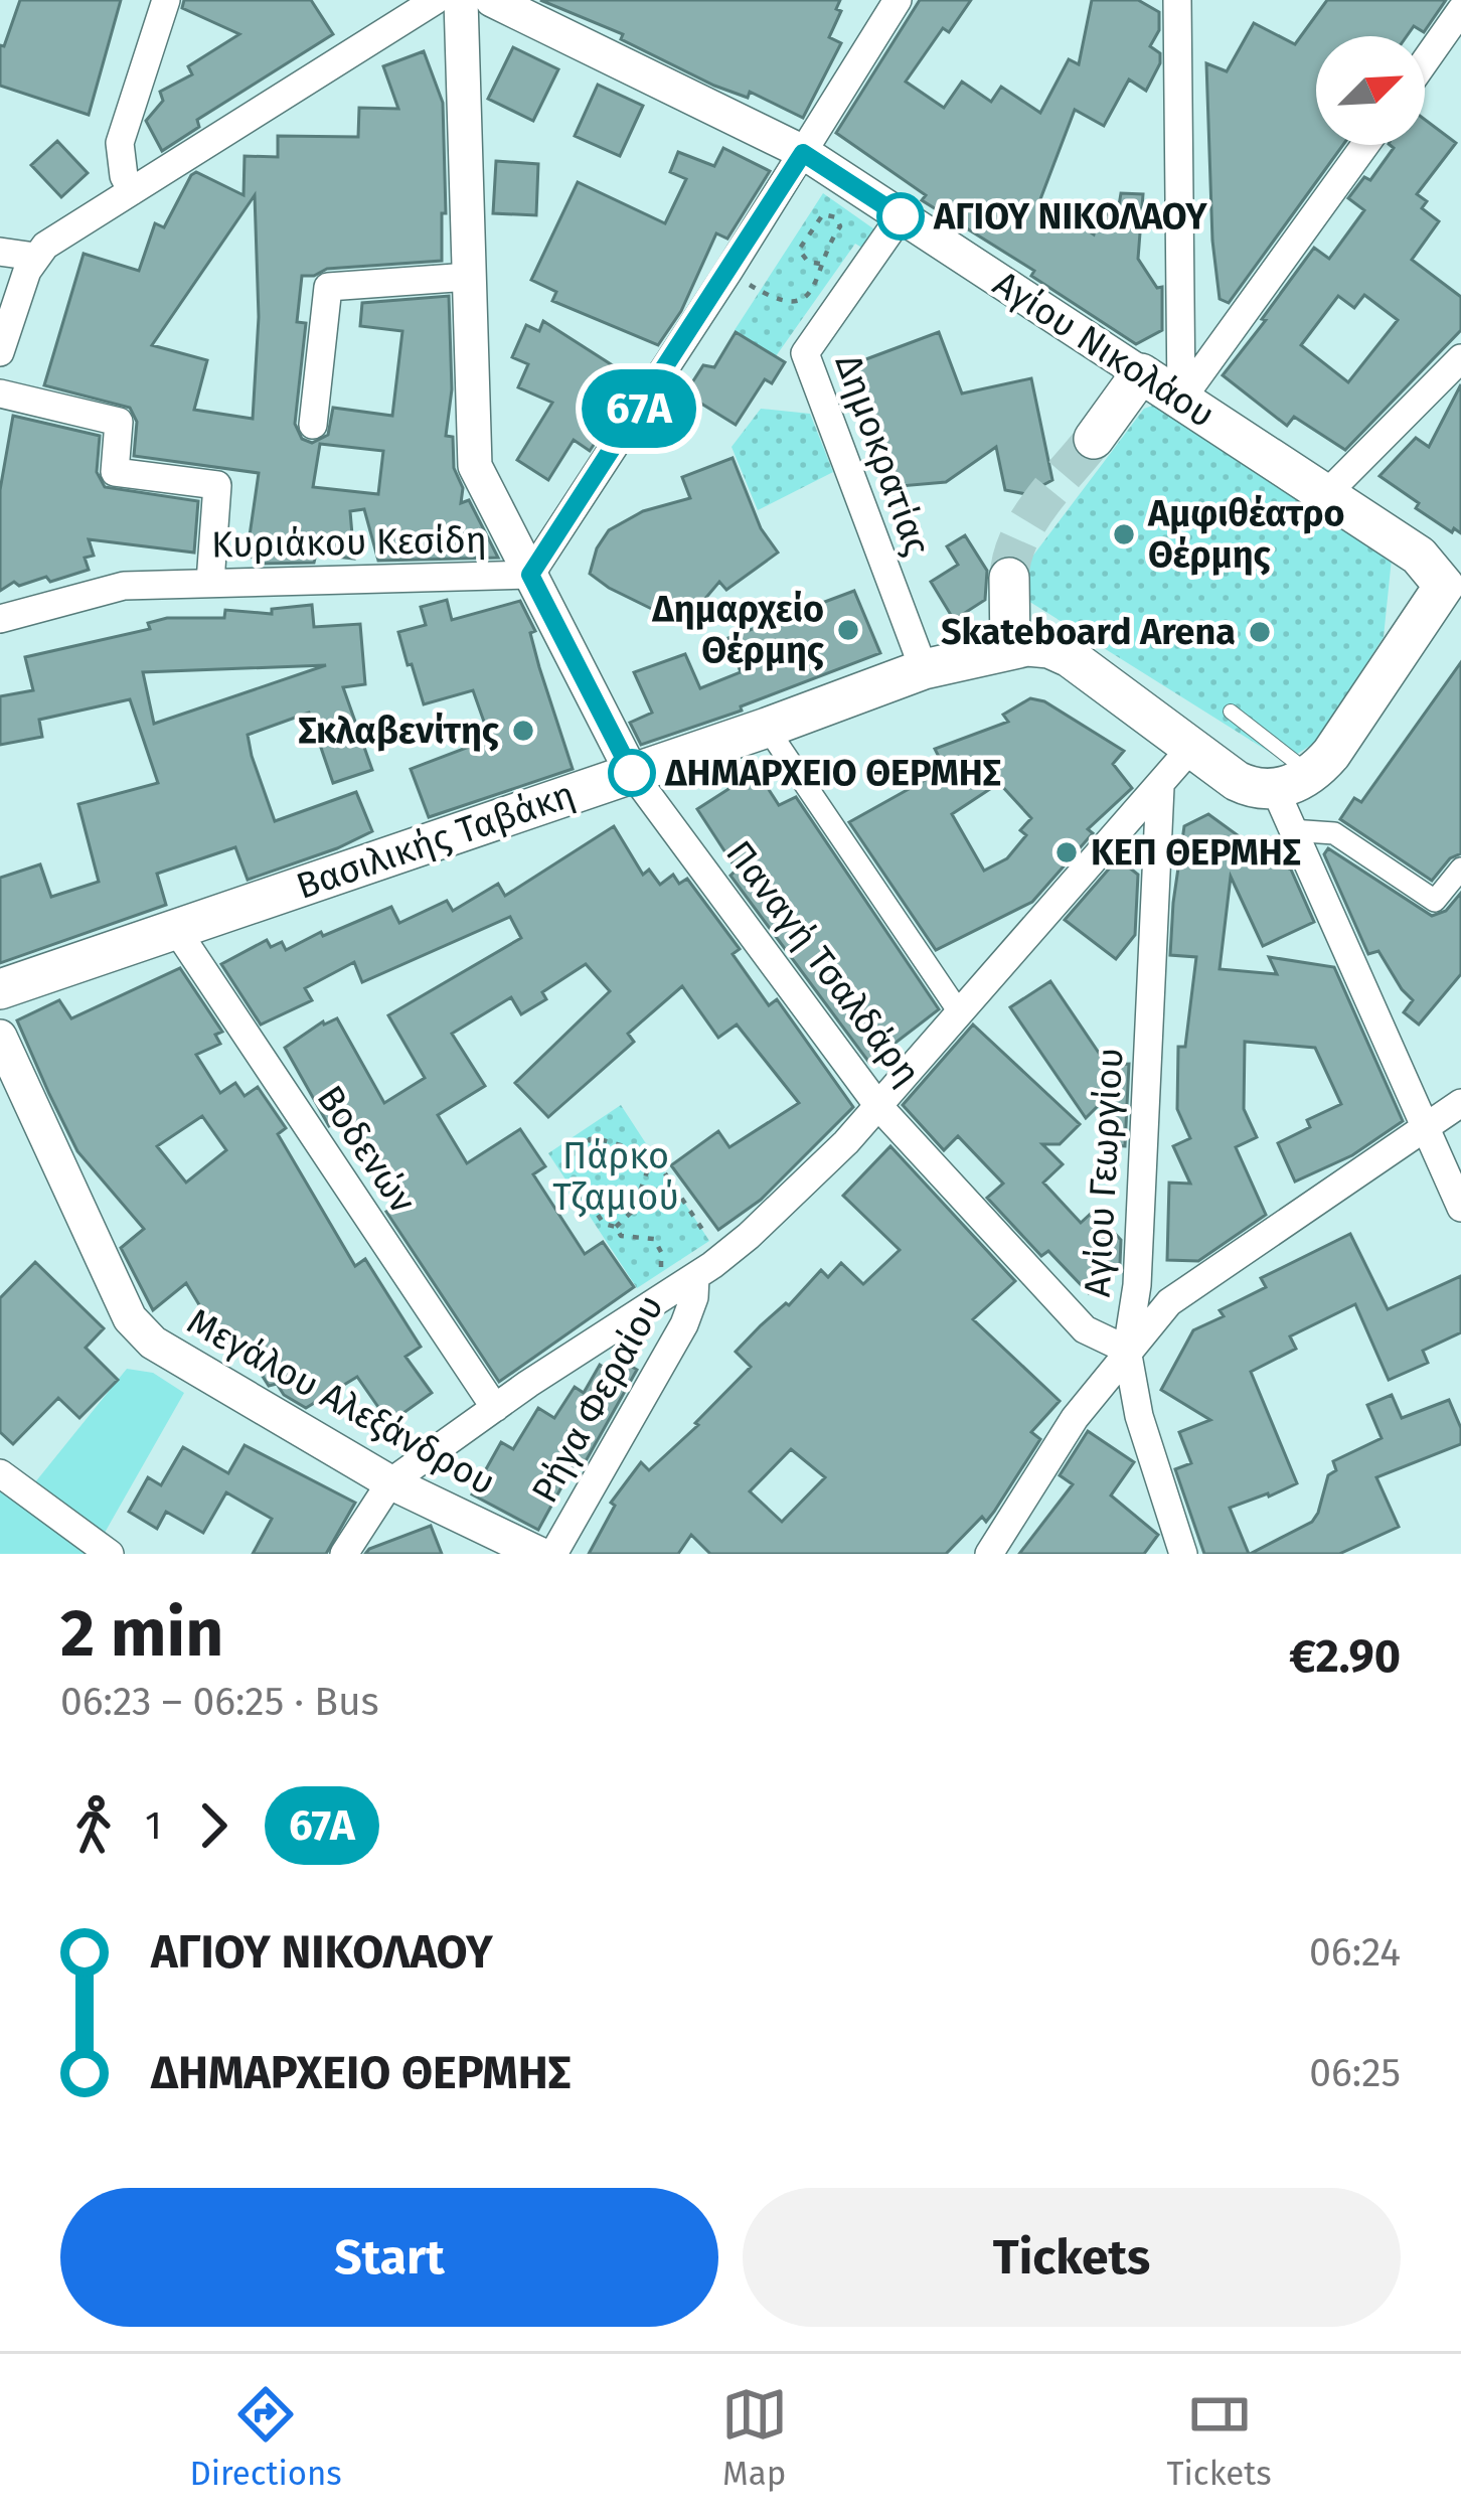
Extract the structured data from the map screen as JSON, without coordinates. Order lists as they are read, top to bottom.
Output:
{
  "streets": {
    "main road": ["Αγίου Νικολάου", "Βασιλικής Ταβάκη"],
    "street": [
      "Δημοκρατίας",
      "Κυριάκου Κεσίδη",
      "Παναγή Τσαλδάρη",
      "Βοδενών",
      "Αγίου Γεωργίου",
      "Ρήγα Φεραίου",
      "Μεγάλου Αλεξάνδρου"
    ]
  },
  "crossings": [
    ["Αγίου Νικολάου", "Δημοκρατίας"],
    ["Αγίου Νικολάου", "Κυριάκου Κεσίδη"],
    ["Δημοκρατίας", "Βασιλικής Ταβάκη"],
    ["Κυριάκου Κεσίδη", "Παναγή Τσαλδάρη"],
    ["Βασιλικής Ταβάκη", "Παναγή Τσαλδάρη"],
    ["Βασιλικής Ταβάκη", "Βοδενών"],
    ["Παναγή Τσαλδάρη", "Αγίου Γεωργίου"]
  ],
  "parks": ["Πάρκο Τζαμιού"],
  "places": [
    "ΑΓΙΟΥ ΝΙΚΟΛΑΟΥ",
    "Αμφιθέατρο Θέρμης",
    "Δημαρχείο Θέρμης",
    "Skateboard Arena",
    "Σκλαβενίτης",
    "ΔΗΜΑΡΧΕΙΟ ΘΕΡΜΗΣ",
    "ΚΕΠ ΘΕΡΜΗΣ"
  ],
  "lines": ["bus line 67Α"],
  "north": "top right",
  "page": {
    "on_map": "67Α",
    "heading": ["2 min", "06:23 – 06:25 · Bus", "€2.90"],
    "legs": ["1", "67Α"],
    "list": [
      {
        "name": "ΑΓΙΟΥ ΝΙΚΟΛΑΟΥ",
        "value": "06:24"
      },
      {
        "name": "ΔΗΜΑΡΧΕΙΟ ΘΕΡΜΗΣ",
        "value": "06:25"
      }
    ],
    "buttons": ["Start", "Tickets"],
    "tabs": ["Directions", "Map", "Tickets"]
  }
}
